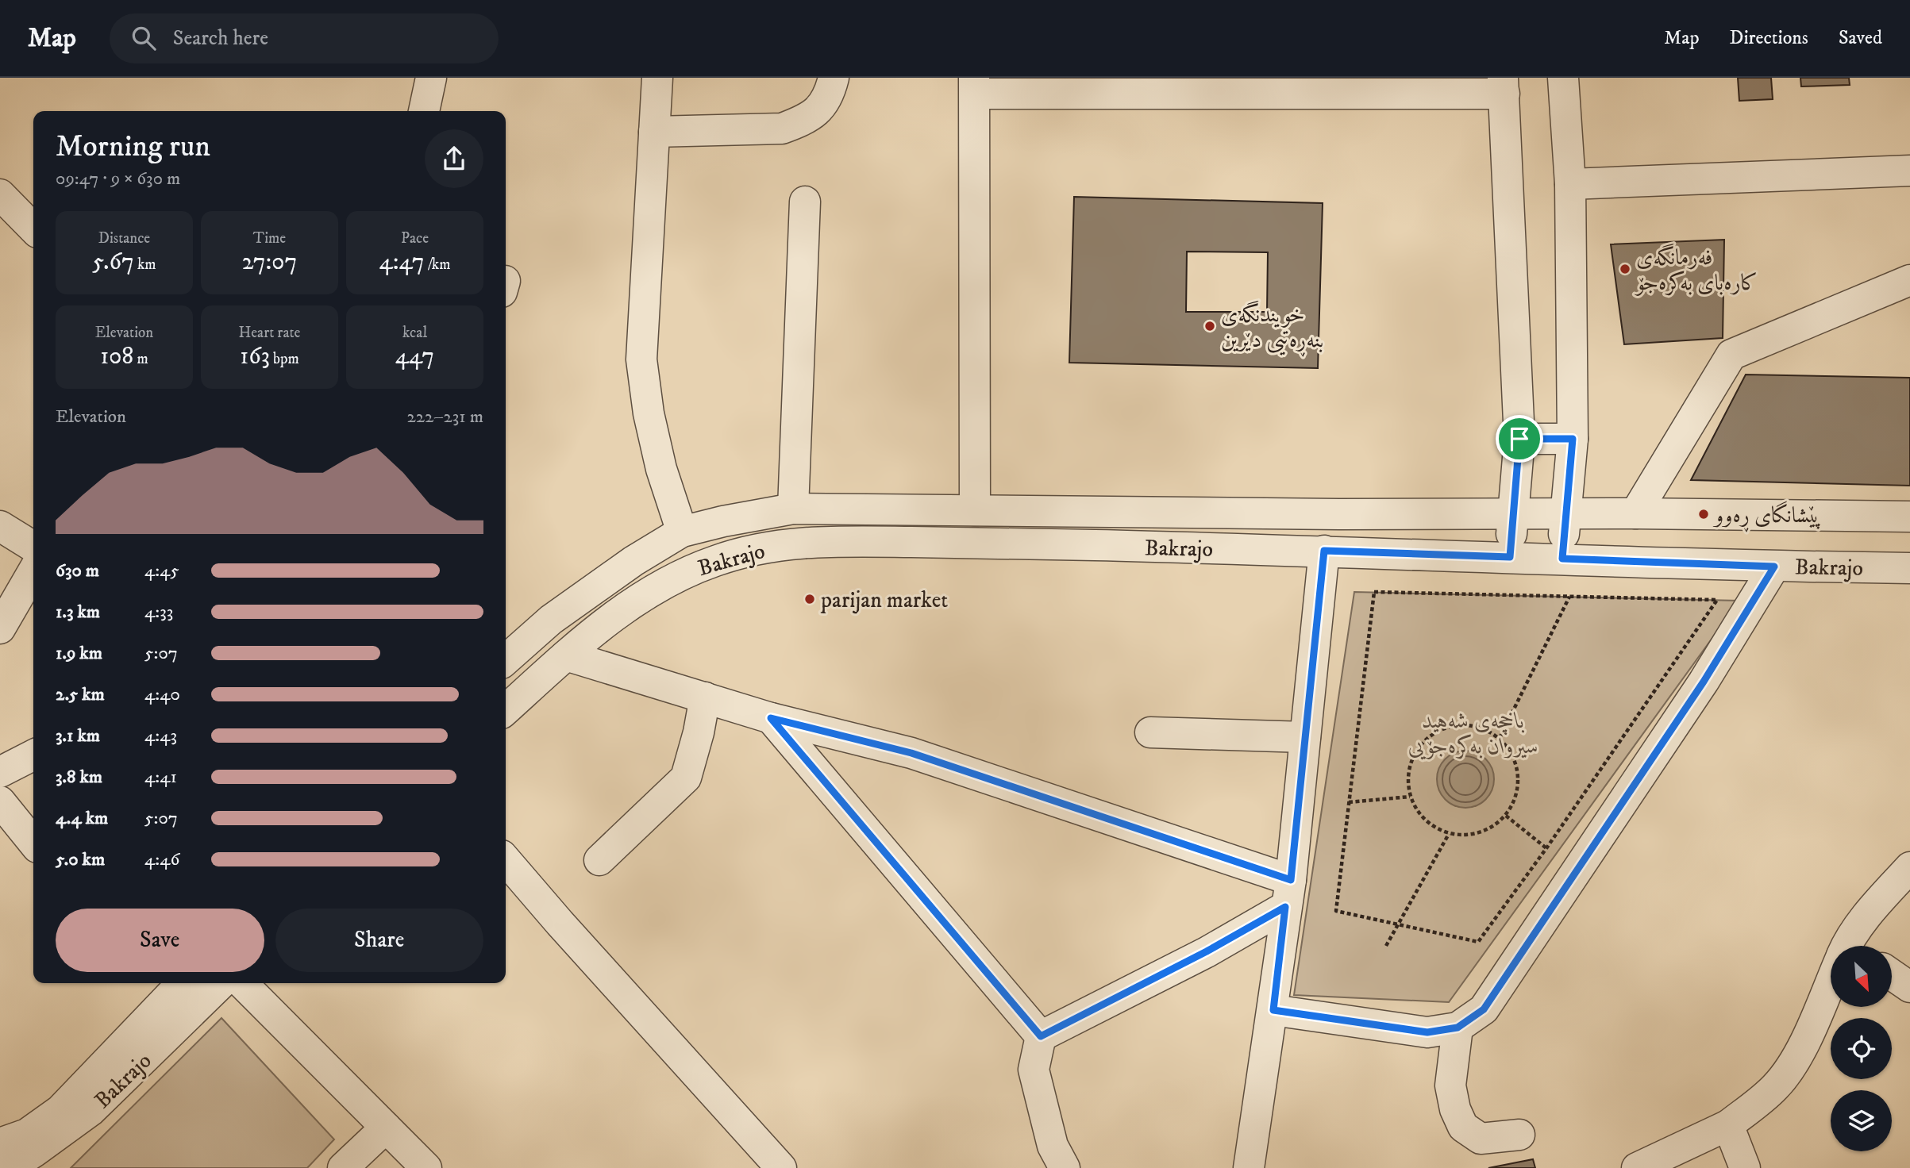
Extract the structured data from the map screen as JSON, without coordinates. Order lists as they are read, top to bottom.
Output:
{
  "streets": {
    "street": ["Bakrajo"]
  },
  "parks": ["باخچەی شەهید سیروان بەکرەجۆیی"],
  "places": [
    "فەرمانگەی کارەبای بەکرەجۆ",
    "خویندنگەی بنەڕەتیی دێرین",
    "پێشانگای ڕەوو",
    "parijan market"
  ],
  "north": "bottom right",
  "page": {
    "header": "Map",
    "search": "Search here",
    "nav": ["Map", "Directions", "Saved"],
    "heading": ["Morning run", "09:47 · 9 × 630 m"],
    "stats": [
      ["Distance", "5.67 km"],
      ["Time", "27:07"],
      ["Pace", "4:47 /km"],
      ["Elevation", "108 m"],
      ["Heart rate", "163 bpm"],
      ["kcal", "447"]
    ],
    "chart": ["Elevation", "222–231 m"],
    "list": [
      {
        "name": "630 m",
        "note": "4:45"
      },
      {
        "name": "1.3 km",
        "note": "4:33"
      },
      {
        "name": "1.9 km",
        "note": "5:07"
      },
      {
        "name": "2.5 km",
        "note": "4:40"
      },
      {
        "name": "3.1 km",
        "note": "4:43"
      },
      {
        "name": "3.8 km",
        "note": "4:41"
      },
      {
        "name": "4.4 km",
        "note": "5:07"
      },
      {
        "name": "5.0 km",
        "note": "4:46"
      }
    ],
    "buttons": ["Save", "Share"]
  }
}
